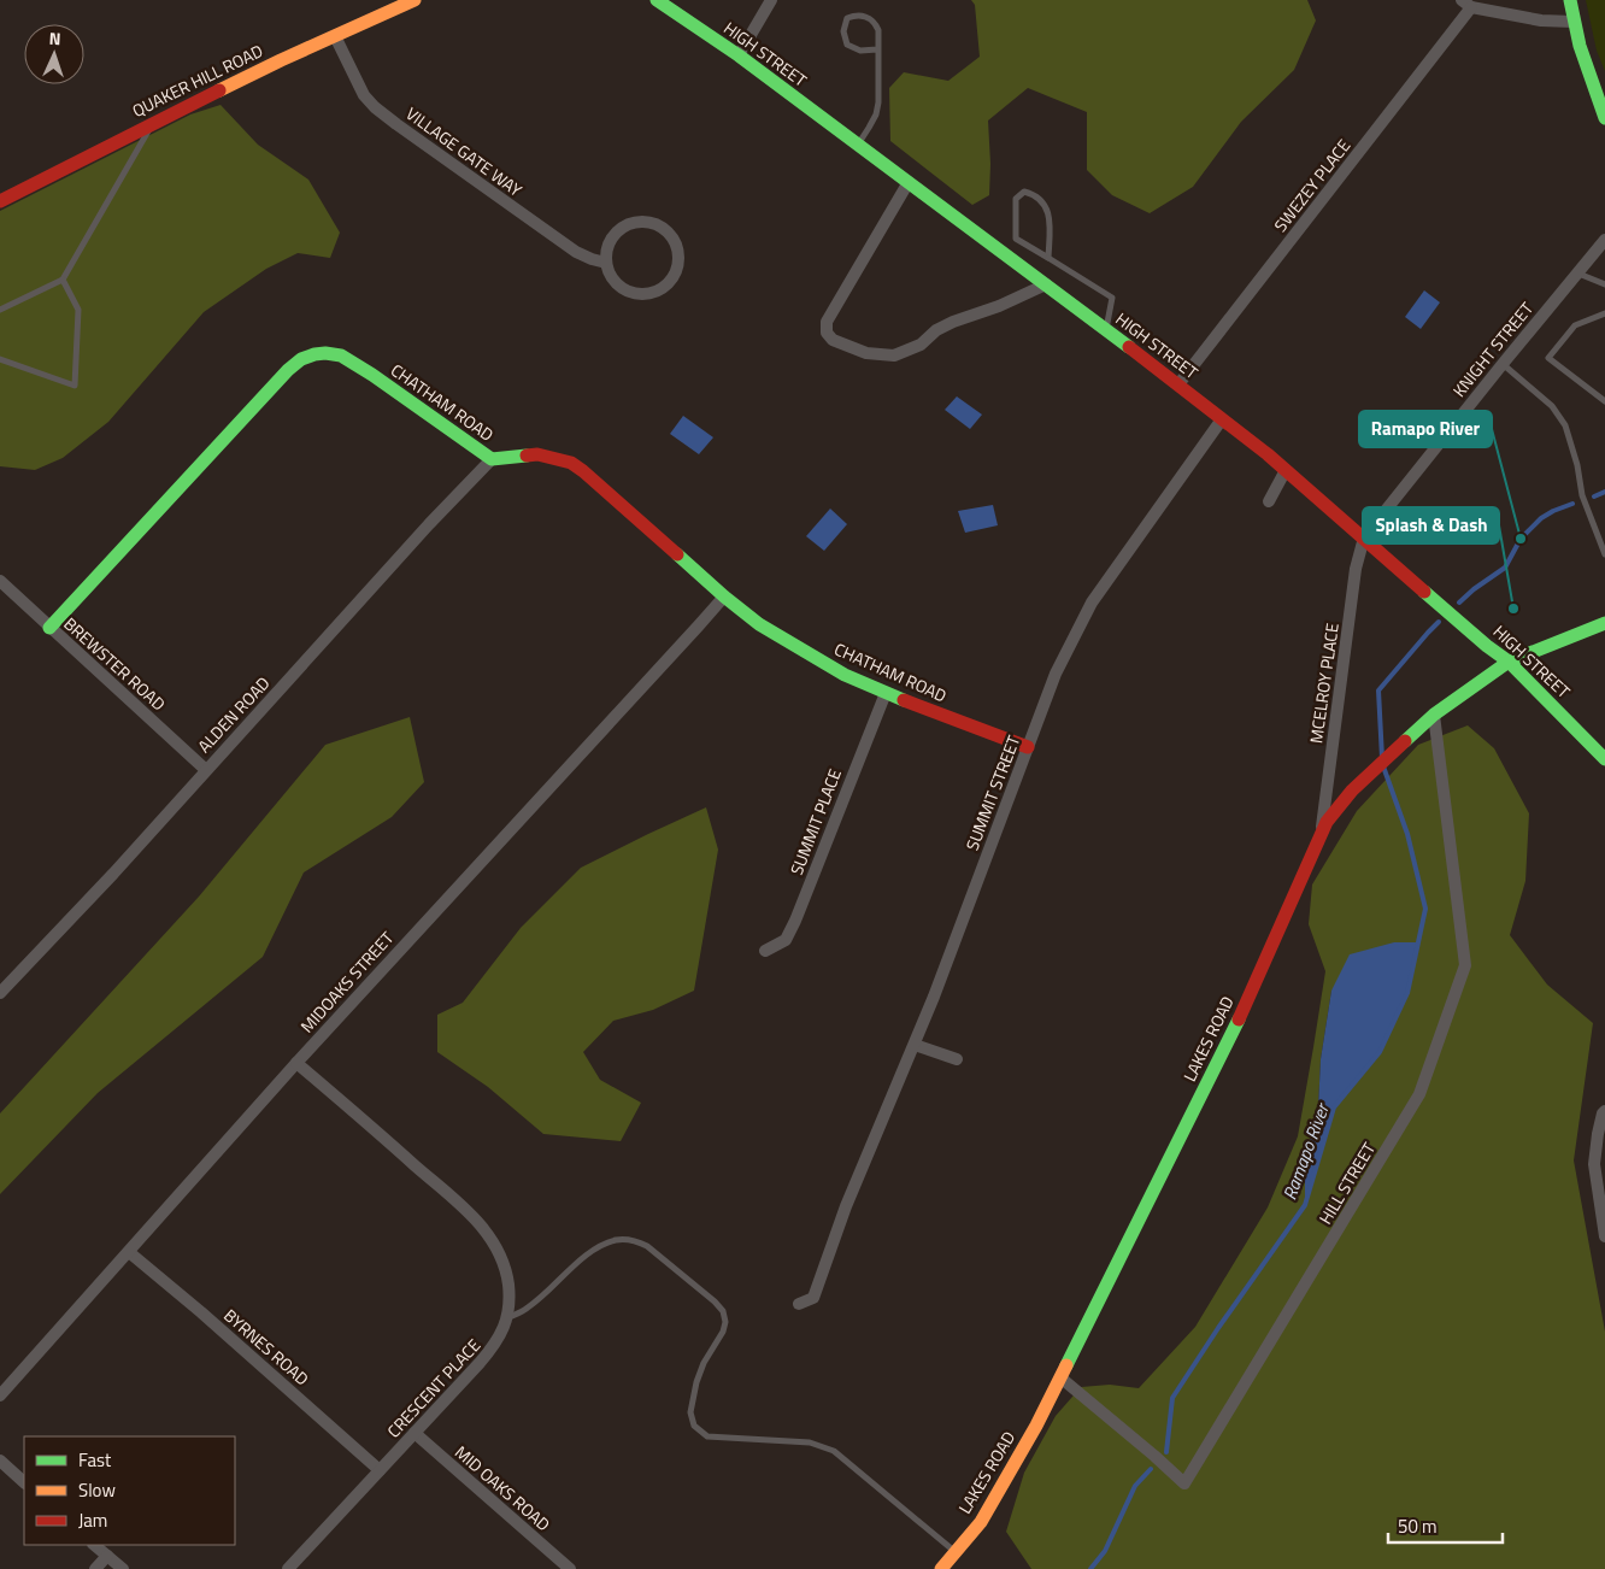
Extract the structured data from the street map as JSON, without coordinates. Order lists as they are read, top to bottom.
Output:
{
  "streets": {
    "street": [
      "HIGH STREET",
      "QUAKER HILL ROAD",
      "VILLAGE GATE WAY",
      "SWEZEY PLACE",
      "KNIGHT STREET",
      "CHATHAM ROAD",
      "BREWSTER ROAD",
      "MCELROY PLACE",
      "ALDEN ROAD",
      "SUMMIT STREET",
      "SUMMIT PLACE",
      "MIDOAKS STREET",
      "LAKES ROAD",
      "HILL STREET",
      "BYRNES ROAD",
      "CRESCENT PLACE",
      "MID OAKS ROAD"
    ]
  },
  "crossings": [
    ["HIGH STREET", "SWEZEY PLACE"],
    ["HIGH STREET", "KNIGHT STREET"],
    ["HIGH STREET", "MCELROY PLACE"],
    ["HIGH STREET", "SUMMIT STREET"],
    ["HIGH STREET", "LAKES ROAD"],
    ["QUAKER HILL ROAD", "VILLAGE GATE WAY"],
    ["KNIGHT STREET", "MCELROY PLACE"],
    ["CHATHAM ROAD", "BREWSTER ROAD"],
    ["CHATHAM ROAD", "ALDEN ROAD"],
    ["CHATHAM ROAD", "SUMMIT STREET"],
    ["CHATHAM ROAD", "SUMMIT PLACE"],
    ["CHATHAM ROAD", "MIDOAKS STREET"],
    ["BREWSTER ROAD", "ALDEN ROAD"],
    ["MCELROY PLACE", "LAKES ROAD"],
    ["MIDOAKS STREET", "BYRNES ROAD"],
    ["MIDOAKS STREET", "CRESCENT PLACE"],
    ["LAKES ROAD", "HILL STREET"],
    ["BYRNES ROAD", "CRESCENT PLACE"],
    ["CRESCENT PLACE", "MID OAKS ROAD"]
  ],
  "water": ["Ramapo River"],
  "places": ["Ramapo River", "Splash & Dash"],
  "legend": ["Fast", "Slow", "Jam"],
  "scale_bar": "50 m",
  "north": "top"
}
